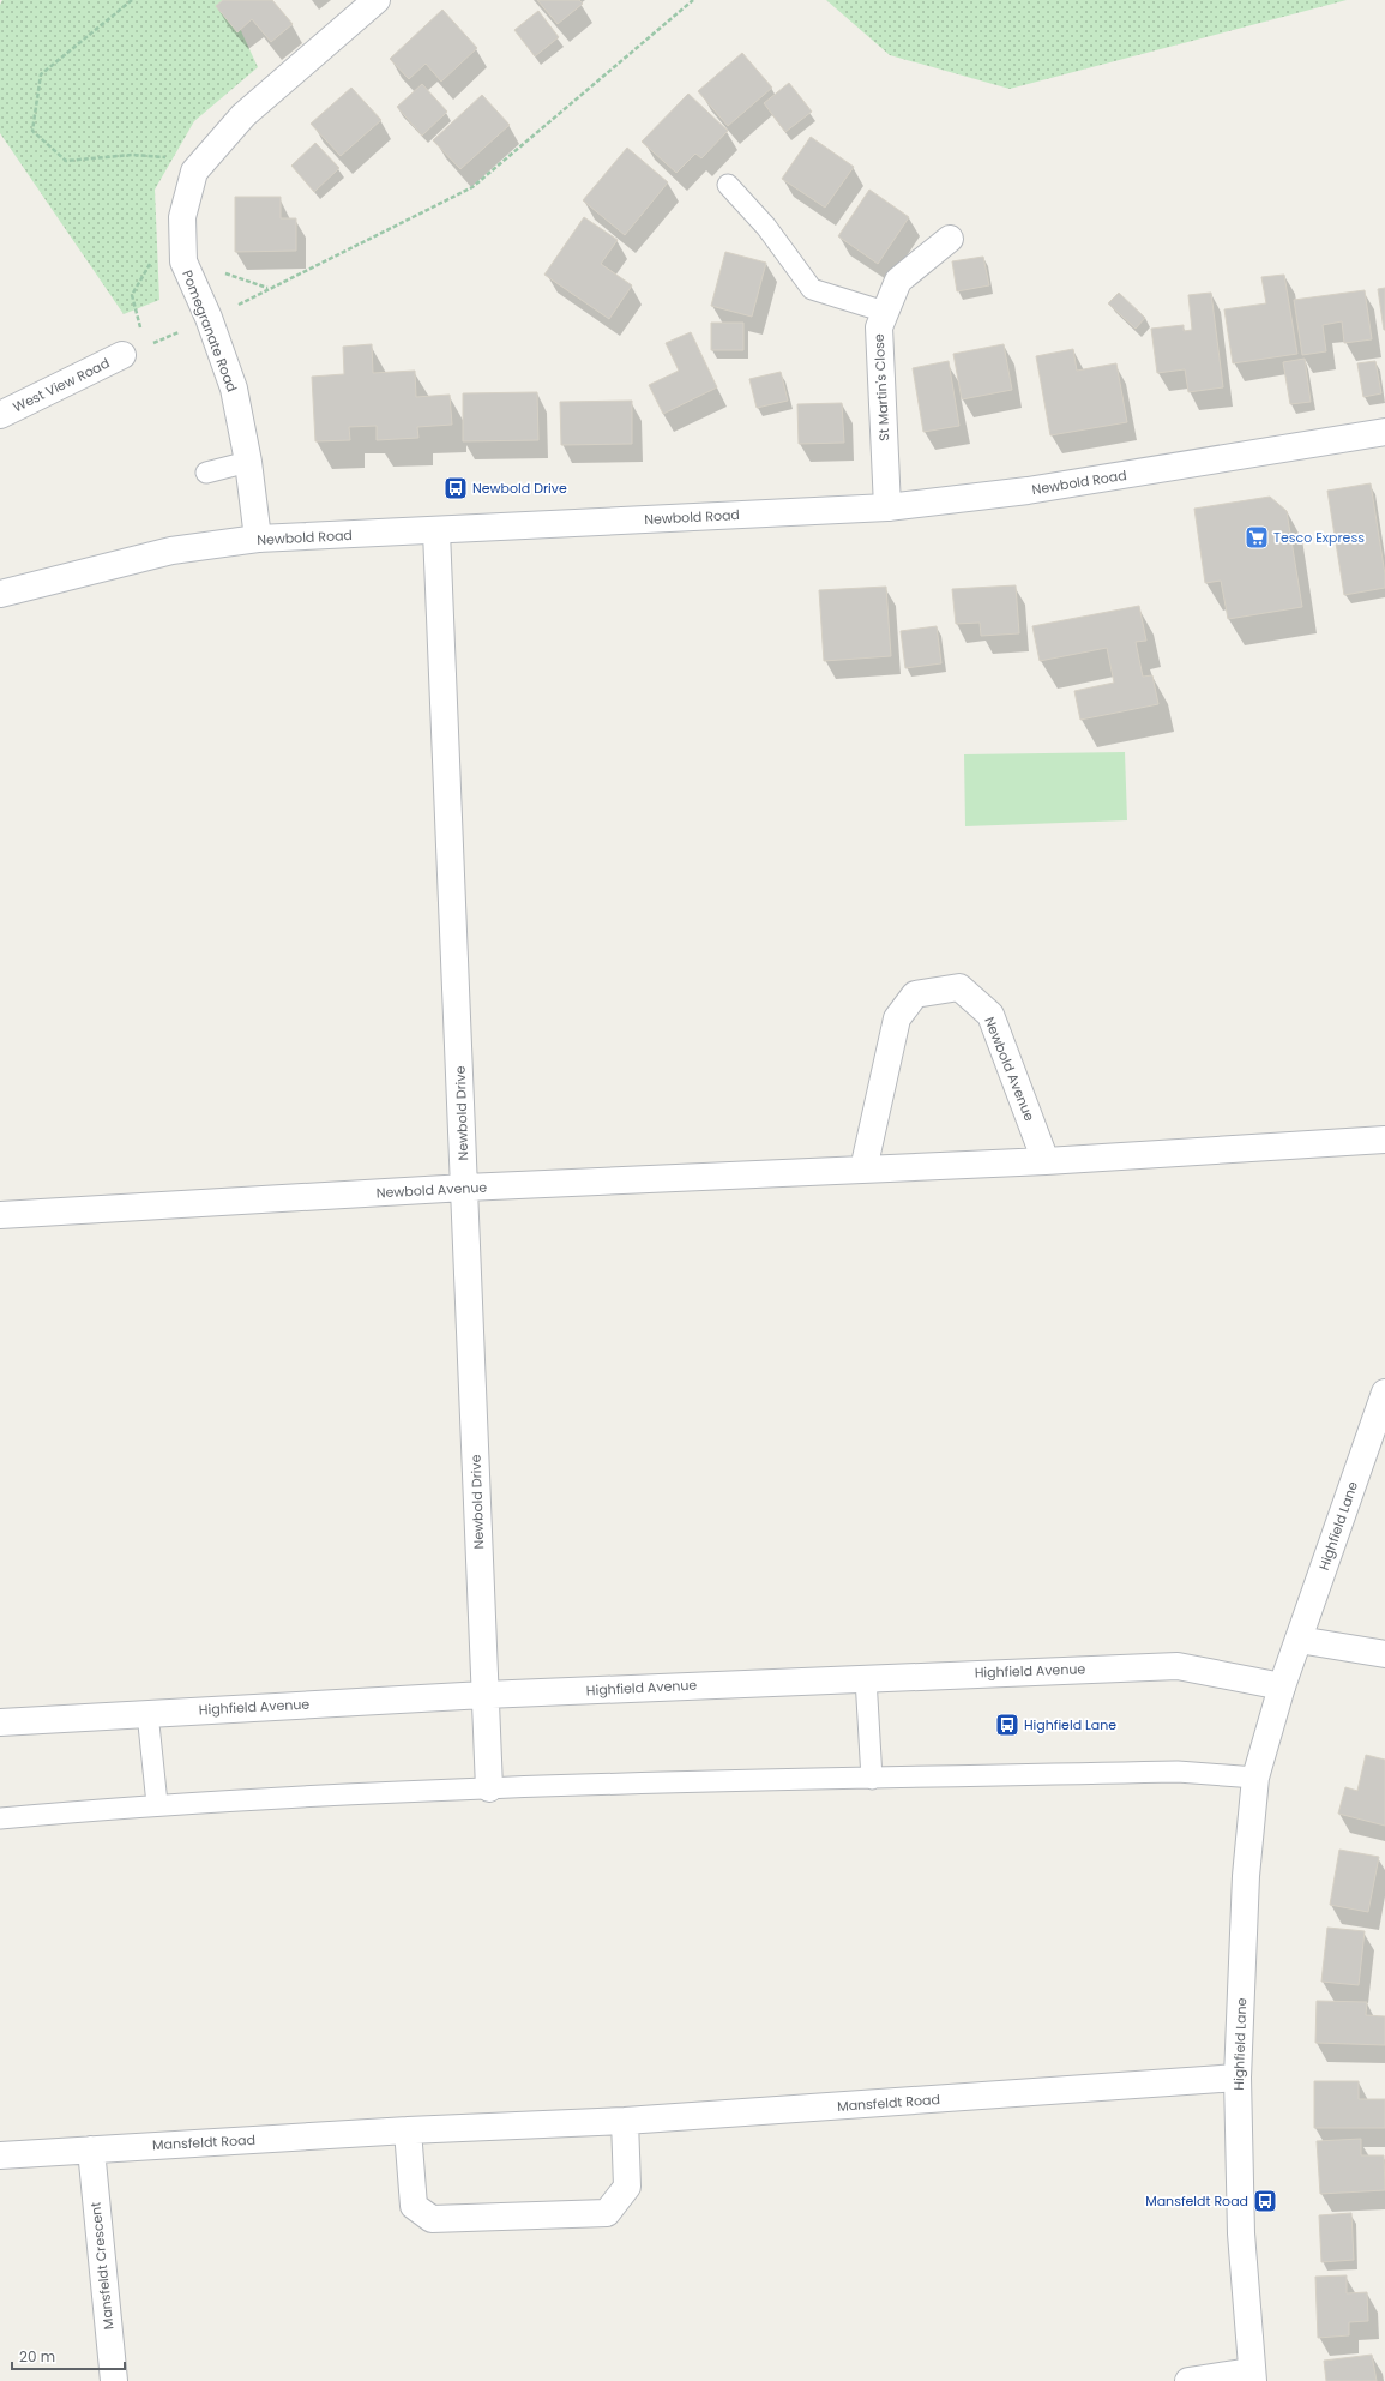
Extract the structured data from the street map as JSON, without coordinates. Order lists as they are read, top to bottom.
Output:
{
  "streets": {
    "street": [
      "Pomegranate Road",
      "West View Road",
      "St Martin's Close",
      "Newbold Road",
      "Newbold Avenue",
      "Newbold Drive",
      "Highfield Lane",
      "Highfield Avenue",
      "Mansfeldt Road",
      "Mansfeldt Crescent"
    ]
  },
  "crossings": [
    ["Pomegranate Road", "Newbold Road"],
    ["St Martin's Close", "Newbold Road"],
    ["Newbold Road", "Newbold Drive"],
    ["Newbold Avenue", "Newbold Drive"],
    ["Newbold Drive", "Highfield Avenue"],
    ["Highfield Lane", "Highfield Avenue"],
    ["Highfield Lane", "Mansfeldt Road"],
    ["Mansfeldt Road", "Mansfeldt Crescent"]
  ],
  "places": {
    "bus stop": ["Newbold Drive", "Highfield Lane", "Mansfeldt Road"],
    "supermarket": ["Tesco Express"]
  },
  "scale_bar": "20 m"
}
